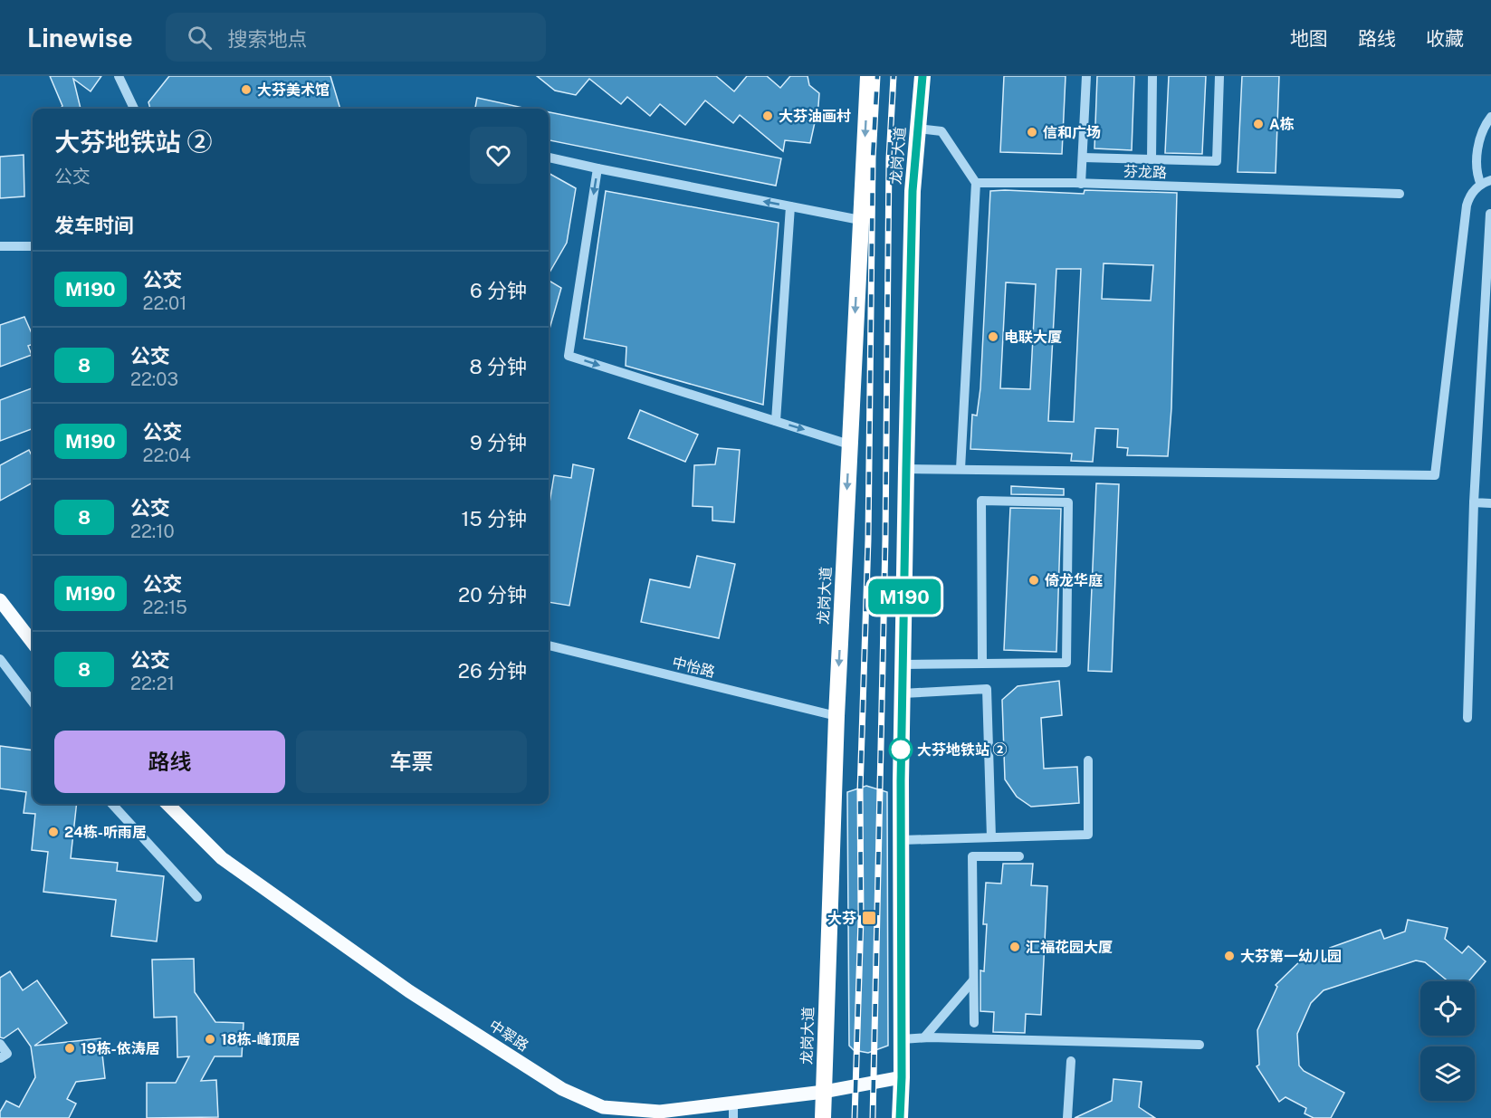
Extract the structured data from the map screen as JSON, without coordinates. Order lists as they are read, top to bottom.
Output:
{
  "streets": {
    "highway": ["龙岗大道"],
    "main road": ["中翠路"],
    "street": ["芬龙路", "中怡路"]
  },
  "crossings": [
    ["龙岗大道", "中怡路"],
    ["龙岗大道", "中翠路"]
  ],
  "places": {
    "other": [
      "大芬美术馆",
      "大芬油画村",
      "A栋",
      "信和广场",
      "电联大厦",
      "倚龙华庭",
      "大芬地铁站 ②",
      "24栋-听雨居",
      "汇福花园大厦",
      "大芬第一幼儿园",
      "18栋-峰顶居",
      "19栋-依涛居"
    ],
    "transit": ["大芬"]
  },
  "lines": ["bus line M190"],
  "page": {
    "header": "Linewise",
    "search": "搜索地点",
    "nav": ["地图", "路线", "收藏"],
    "on_map": "M190",
    "heading": [
      ["大芬地铁站 ②", "公交"],
      "发车时间"
    ],
    "list": [
      {
        "mark": "M190",
        "name": "公交",
        "note": "22:01",
        "value": "6 分钟"
      },
      {
        "mark": "8",
        "name": "公交",
        "note": "22:03",
        "value": "8 分钟"
      },
      {
        "mark": "M190",
        "name": "公交",
        "note": "22:04",
        "value": "9 分钟"
      },
      {
        "mark": "8",
        "name": "公交",
        "note": "22:10",
        "value": "15 分钟"
      },
      {
        "mark": "M190",
        "name": "公交",
        "note": "22:15",
        "value": "20 分钟"
      },
      {
        "mark": "8",
        "name": "公交",
        "note": "22:21",
        "value": "26 分钟"
      }
    ],
    "buttons": ["路线", "车票"]
  }
}
